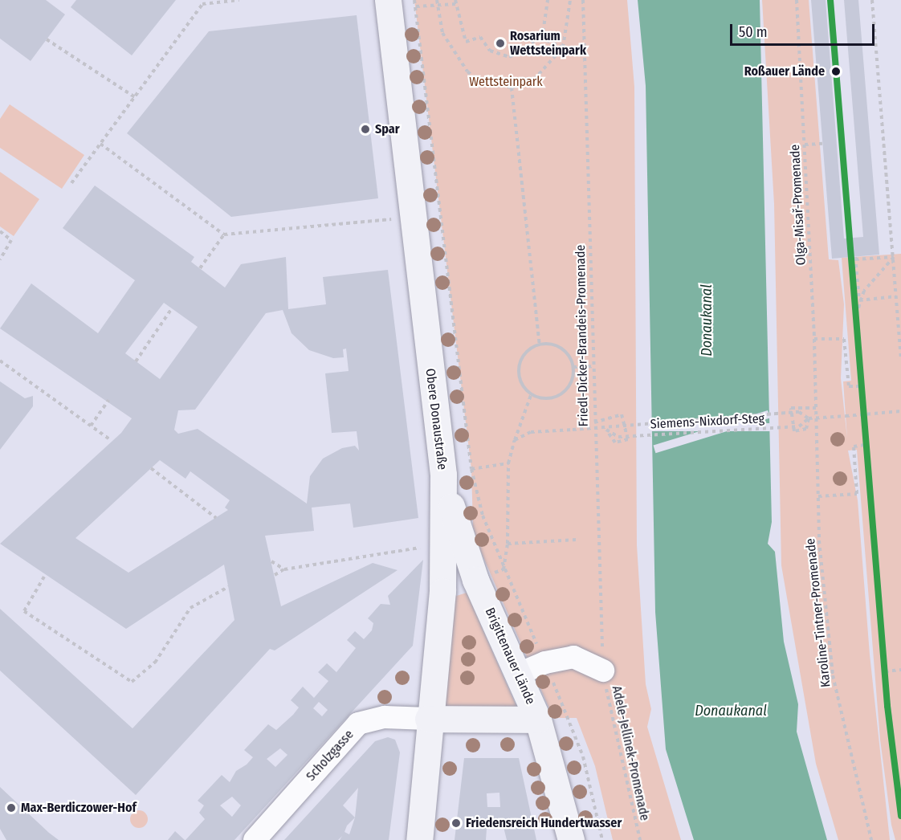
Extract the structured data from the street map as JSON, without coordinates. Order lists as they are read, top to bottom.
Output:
{
  "streets": {
    "main road": ["Obere Donaustraße", "Brigittenauer Lände"],
    "street": ["Scholzgasse"],
    "path": [
      "Olga-Misař-Promenade",
      "Friedl-Dicker-Brandeis-Promenade",
      "Siemens-Nixdorf-Steg",
      "Karoline-Tintner-Promenade",
      "Adele-Jellinek-Promenade"
    ]
  },
  "crossings": [
    ["Olga-Misař-Promenade", "Karoline-Tintner-Promenade"],
    ["Friedl-Dicker-Brandeis-Promenade", "Adele-Jellinek-Promenade"],
    ["Obere Donaustraße", "Brigittenauer Lände"],
    ["Obere Donaustraße", "Scholzgasse"]
  ],
  "water": ["Donaukanal"],
  "parks": ["Wettsteinpark"],
  "places": [
    "Rosarium Wettsteinpark",
    "Roßauer Lände",
    "Spar",
    "Max-Berdiczower-Hof",
    "Friedensreich Hundertwasser"
  ],
  "scale_bar": "50 m"
}
